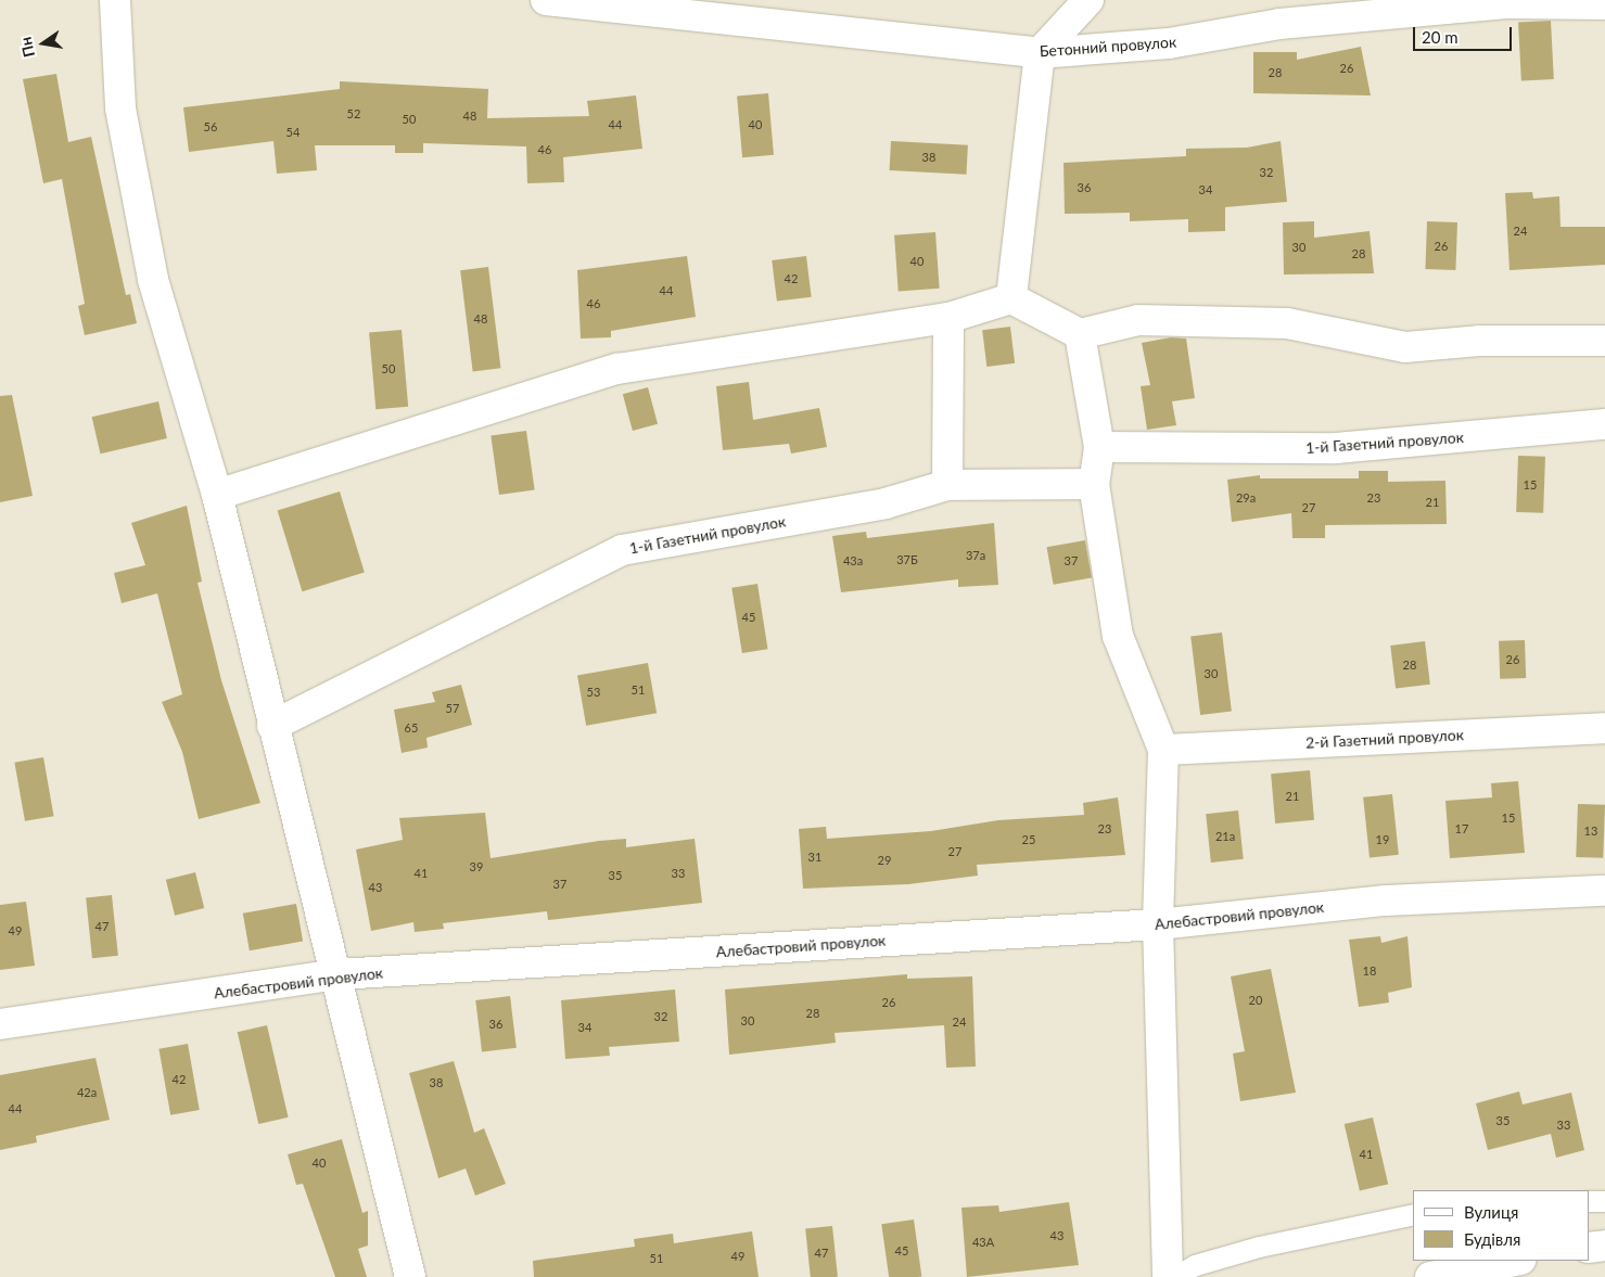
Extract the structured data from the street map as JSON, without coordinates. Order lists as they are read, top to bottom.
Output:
{
  "streets": {
    "street": [
      "Бетонний провулок",
      "1-й Газетний провулок",
      "2-й Газетний провулок",
      "Алебастровий провулок"
    ]
  },
  "house_numbers": [
    "26",
    "28",
    "52",
    "48",
    "50",
    "44",
    "40",
    "56",
    "54",
    "46",
    "38",
    "32",
    "36",
    "34",
    "24",
    "26",
    "30",
    "28",
    "40",
    "42",
    "44",
    "46",
    "48",
    "50",
    "15",
    "29а",
    "23",
    "21",
    "27",
    "37а",
    "37Б",
    "43а",
    "37",
    "45",
    "26",
    "28",
    "30",
    "51",
    "53",
    "57",
    "65",
    "21",
    "15",
    "23",
    "17",
    "13",
    "21а",
    "25",
    "19",
    "27",
    "31",
    "29",
    "39",
    "41",
    "33",
    "35",
    "37",
    "43",
    "47",
    "49",
    "18",
    "20",
    "26",
    "28",
    "32",
    "30",
    "24",
    "36",
    "34",
    "42",
    "38",
    "42а",
    "44",
    "35",
    "33",
    "41",
    "40",
    "43",
    "43А",
    "45",
    "47",
    "49",
    "51"
  ],
  "legend": ["Вулиця", "Будівля"],
  "scale_bar": "20 m",
  "north": "left"
}
